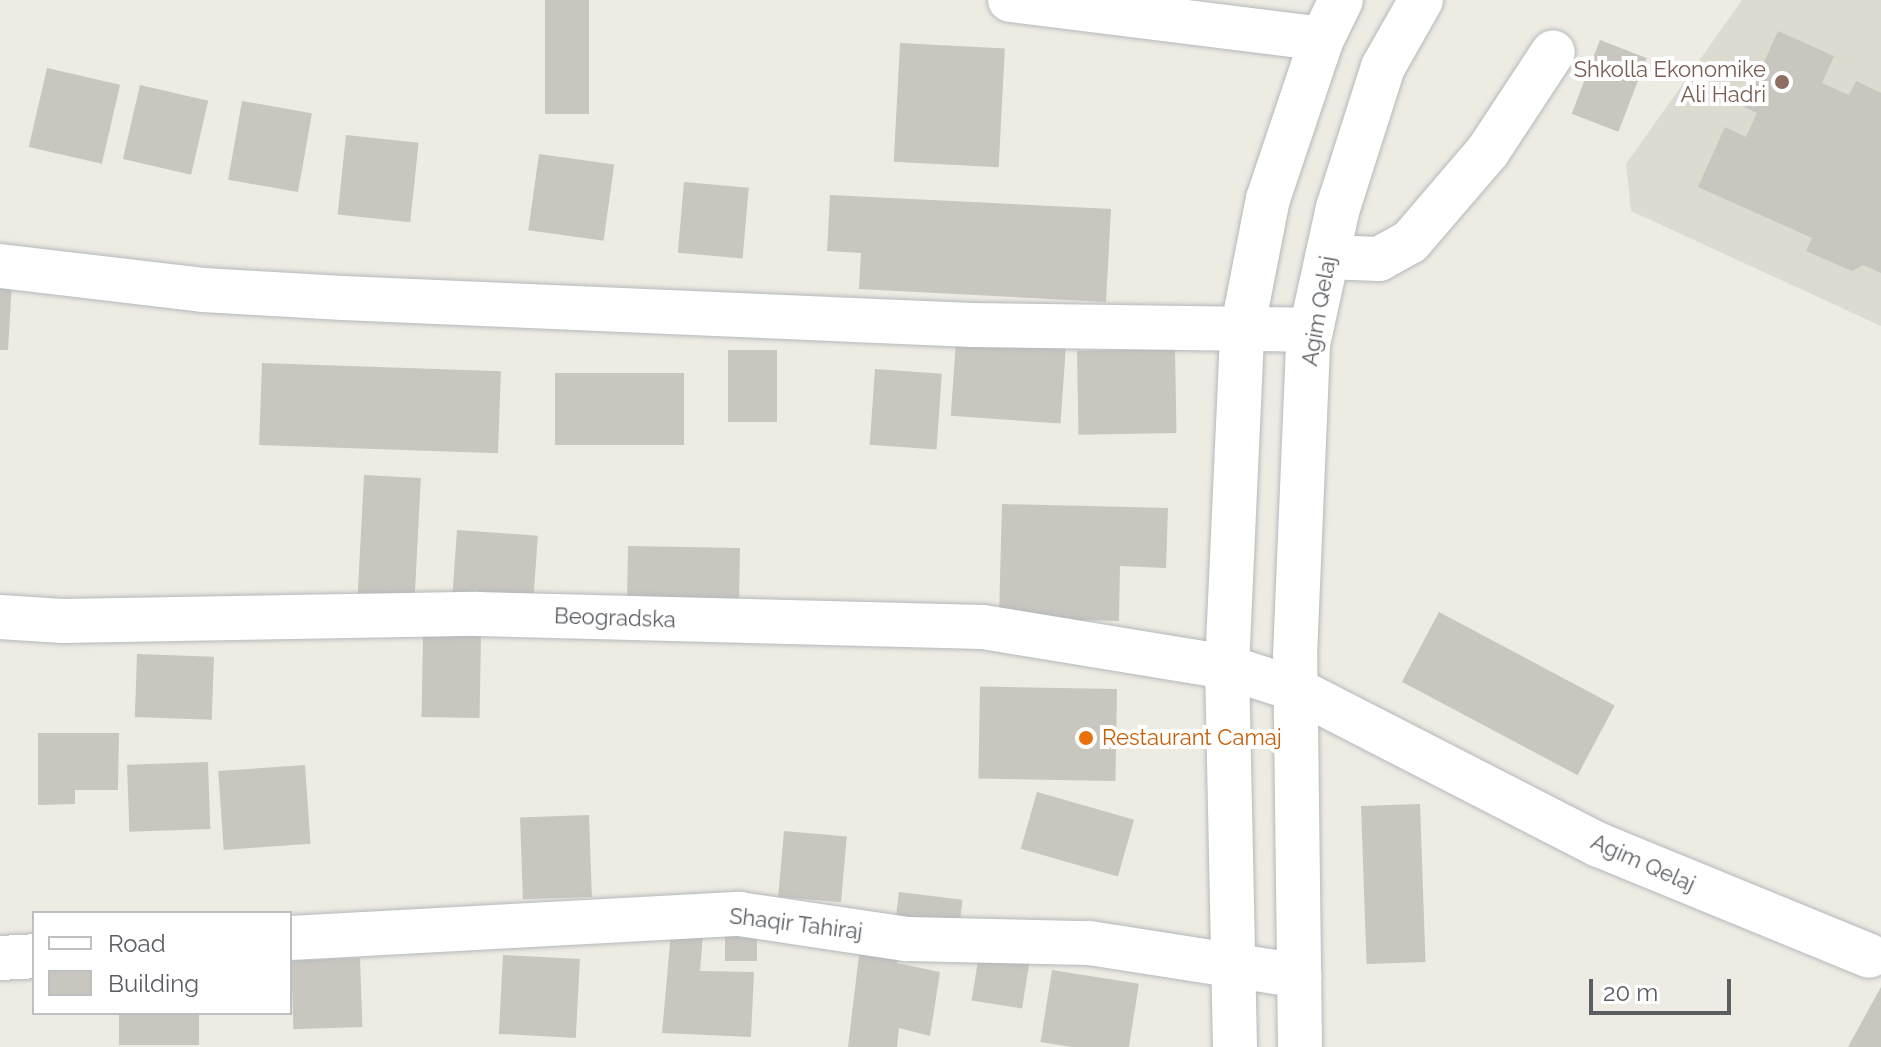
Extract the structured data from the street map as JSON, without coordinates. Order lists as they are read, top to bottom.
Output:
{
  "streets": {
    "street": ["Agim Qelaj", "Beogradska", "Shaqir Tahiraj"]
  },
  "crossings": [
    ["Agim Qelaj", "Beogradska"],
    ["Agim Qelaj", "Shaqir Tahiraj"]
  ],
  "places": ["Shkolla Ekonomike Ali Hadri", "Restaurant Camaj"],
  "legend": ["Road", "Building"],
  "scale_bar": "20 m"
}
